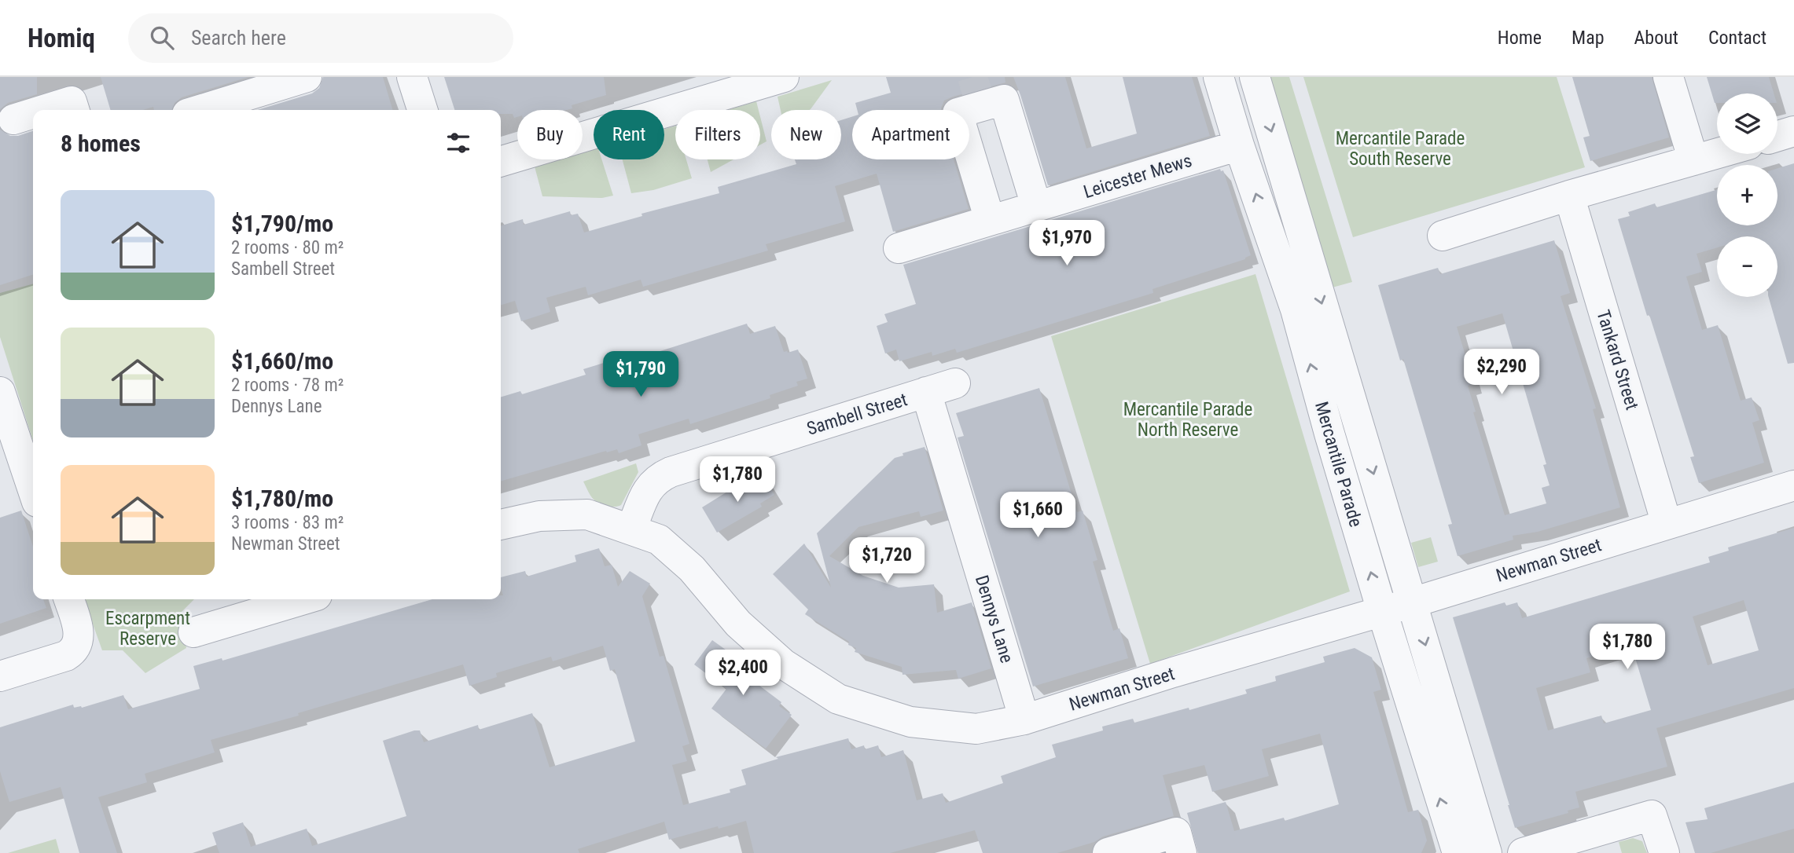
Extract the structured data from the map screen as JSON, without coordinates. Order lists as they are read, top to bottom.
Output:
{
  "streets": {
    "street": [
      "Leicester Mews",
      "Tankard Street",
      "Sambell Street",
      "Mercantile Parade",
      "Newman Street",
      "Dennys Lane"
    ]
  },
  "crossings": [
    ["Leicester Mews", "Mercantile Parade"],
    ["Tankard Street", "Newman Street"],
    ["Sambell Street", "Newman Street"],
    ["Sambell Street", "Dennys Lane"],
    ["Mercantile Parade", "Newman Street"],
    ["Newman Street", "Dennys Lane"]
  ],
  "parks": ["Mercantile Parade South Reserve", "Mercantile Parade North Reserve", "Escarpment Reserve"],
  "page": {
    "header": "Homiq",
    "search": "Search here",
    "nav": [
      "Home",
      "Map",
      "About",
      "Contact"
    ],
    "map_buttons": ["+", "−"],
    "chip": [
      "Buy",
      "Rent",
      "Filters",
      "New",
      "Apartment"
    ],
    "heading": "8 homes",
    "list": [
      {
        "name": "$1,790/mo",
        "note": "2 rooms · 80 m² · Sambell Street"
      },
      {
        "name": "$1,660/mo",
        "note": "2 rooms · 78 m² · Dennys Lane"
      },
      {
        "name": "$1,780/mo",
        "note": "3 rooms · 83 m² · Newman Street"
      }
    ],
    "price": [
      "$1,970",
      "$2,290",
      "$1,790",
      "$1,780",
      "$1,660",
      "$1,720",
      "$1,780",
      "$2,400"
    ]
  }
}
